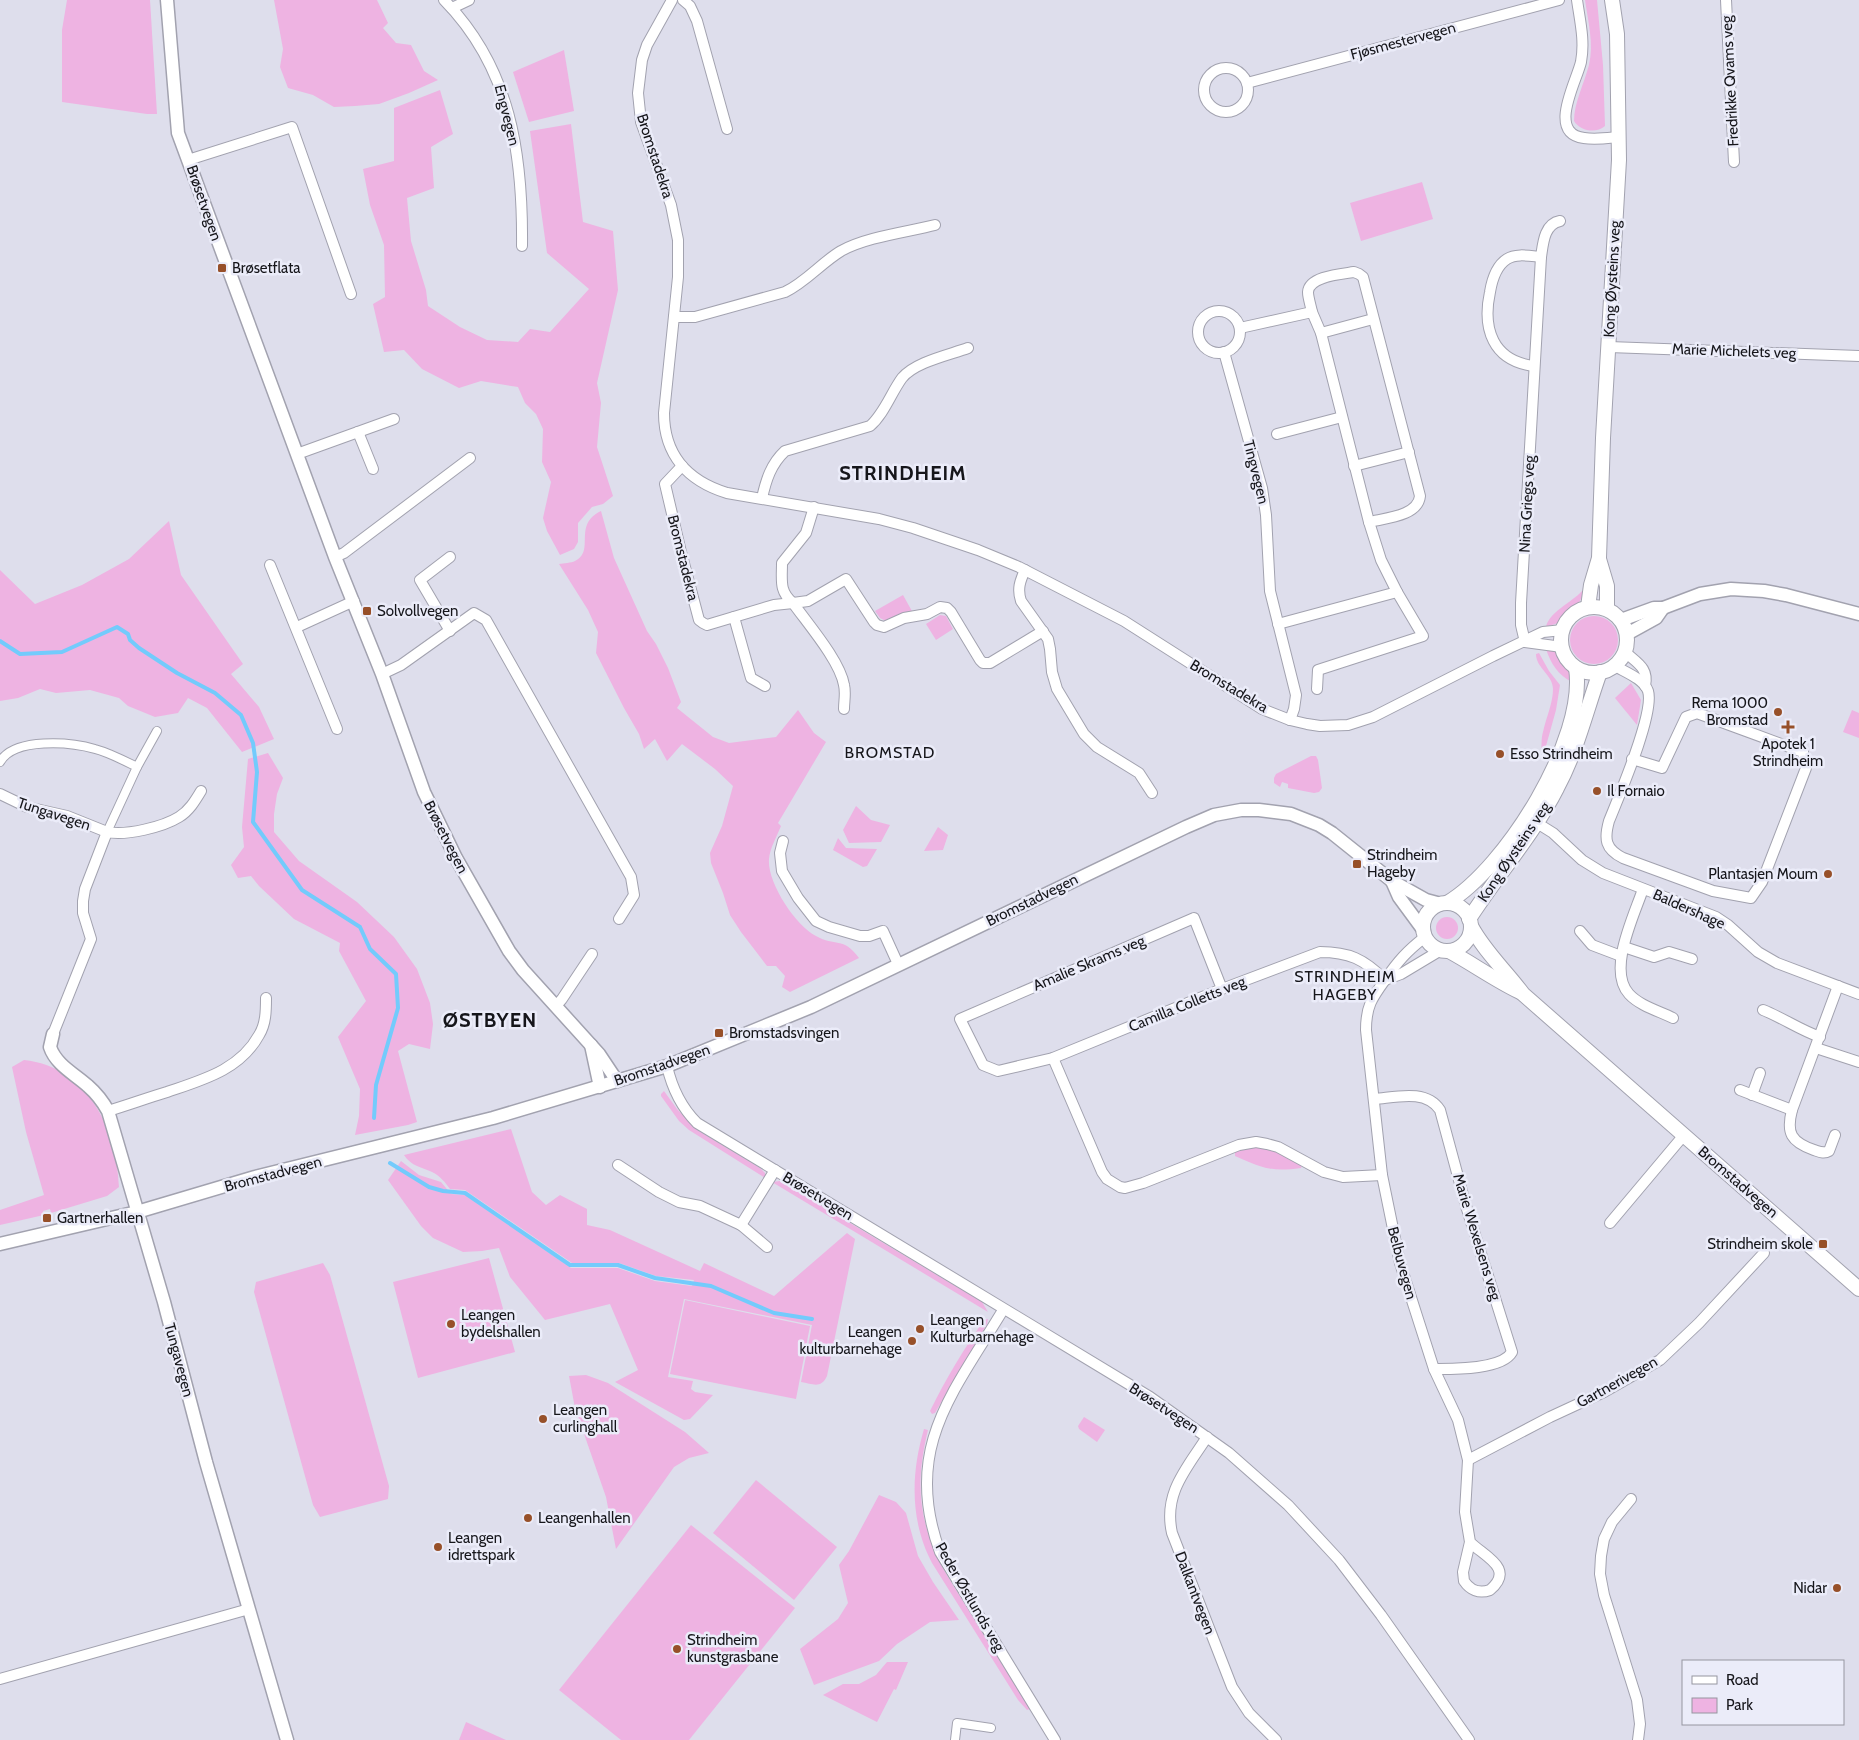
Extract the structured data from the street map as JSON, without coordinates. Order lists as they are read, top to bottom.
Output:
{
  "streets": {
    "main road": ["Kong Øysteins veg", "Bromstadvegen"],
    "street": [
      "Fjøsmestervegen",
      "Fredrikke Qvams veg",
      "Engvegen",
      "Bromstadekra",
      "Brøsetvegen",
      "Marie Michelets veg",
      "Tingvegen",
      "Nina Griegs veg",
      "Tungavegen",
      "Baldershage",
      "Amalie Skrams veg",
      "Camilla Colletts veg",
      "Marie Wexelsens veg",
      "Belbuvegen",
      "Gartnerivegen",
      "Dalkantvegen",
      "Peder Østlunds veg"
    ]
  },
  "crossings": [
    ["Bromstadekra", "Kong Øysteins veg"],
    ["Bromstadekra", "Tingvegen"],
    ["Bromstadekra", "Nina Griegs veg"],
    ["Brøsetvegen", "Bromstadvegen"],
    ["Brøsetvegen", "Dalkantvegen"],
    ["Brøsetvegen", "Peder Østlunds veg"],
    ["Kong Øysteins veg", "Marie Michelets veg"],
    ["Kong Øysteins veg", "Bromstadvegen"],
    ["Kong Øysteins veg", "Baldershage"],
    ["Kong Øysteins veg", "Belbuvegen"],
    ["Tungavegen", "Bromstadvegen"],
    ["Bromstadvegen", "Belbuvegen"],
    ["Amalie Skrams veg", "Camilla Colletts veg"],
    ["Camilla Colletts veg", "Belbuvegen"],
    ["Marie Wexelsens veg", "Belbuvegen"],
    ["Belbuvegen", "Gartnerivegen"]
  ],
  "districts": [
    "STRINDHEIM",
    "BROMSTAD",
    "STRINDHEIM HAGEBY",
    "ØSTBYEN"
  ],
  "places": {
    "transit": [
      "Brøsetflata",
      "Solvollvegen",
      "Strindheim Hageby",
      "Bromstadsvingen",
      "Gartnerhallen",
      "Strindheim skole"
    ],
    "other": [
      "Rema 1000 Bromstad",
      "Esso Strindheim",
      "Il Fornaio",
      "Plantasjen Moum",
      "Leangen bydelshallen",
      "Leangen Kulturbarnehage",
      "Leangen kulturbarnehage",
      "Leangen curlinghall",
      "Leangenhallen",
      "Leangen idrettspark",
      "Nidar",
      "Strindheim kunstgrasbane"
    ],
    "health": ["Apotek 1 Strindheim"]
  },
  "legend": ["Road", "Park"]
}
